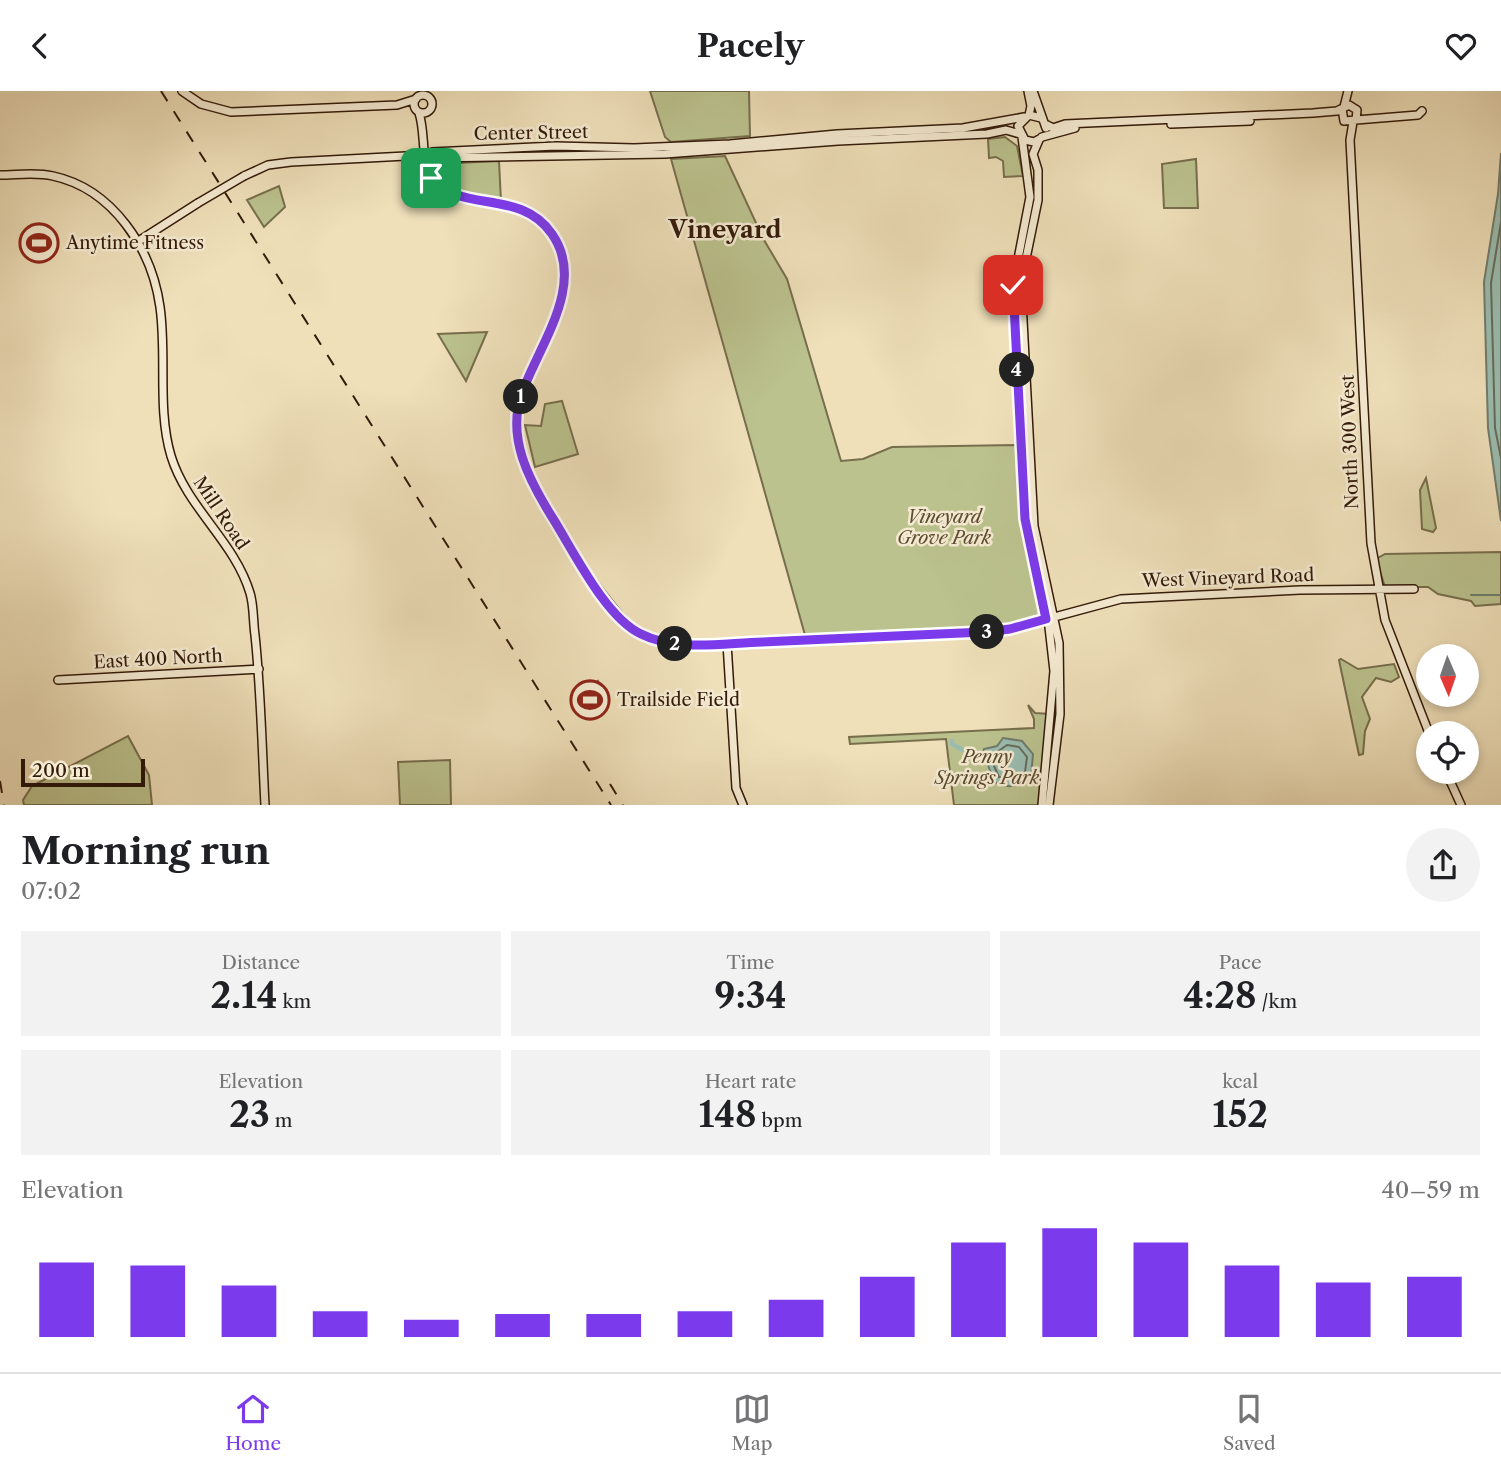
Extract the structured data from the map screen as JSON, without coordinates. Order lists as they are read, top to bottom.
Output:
{
  "streets": {
    "street": [
      "Center Street",
      "North 300 West",
      "Mill Road",
      "West Vineyard Road",
      "East 400 North"
    ]
  },
  "crossings": [
    ["Center Street", "West Vineyard Road"],
    ["North 300 West", "West Vineyard Road"],
    ["Mill Road", "East 400 North"]
  ],
  "districts": ["Vineyard"],
  "parks": ["Vineyard Grove Park", "Penny Springs Park"],
  "places": {
    "sports": ["Anytime Fitness", "Trailside Field"]
  },
  "scale_bar": "200 m",
  "north": "bottom",
  "page": {
    "header": "Pacely",
    "pins": [
      "4",
      "1",
      "3",
      "2"
    ],
    "scale": "200 m",
    "heading": ["Morning run", "07:02"],
    "stats": [
      ["Distance", "2.14 km"],
      ["Time", "9:34"],
      ["Pace", "4:28 /km"],
      ["Elevation", "23 m"],
      ["Heart rate", "148 bpm"],
      ["kcal", "152"]
    ],
    "chart": ["Elevation", "40–59 m"],
    "tabs": ["Home", "Map", "Saved"]
  }
}
